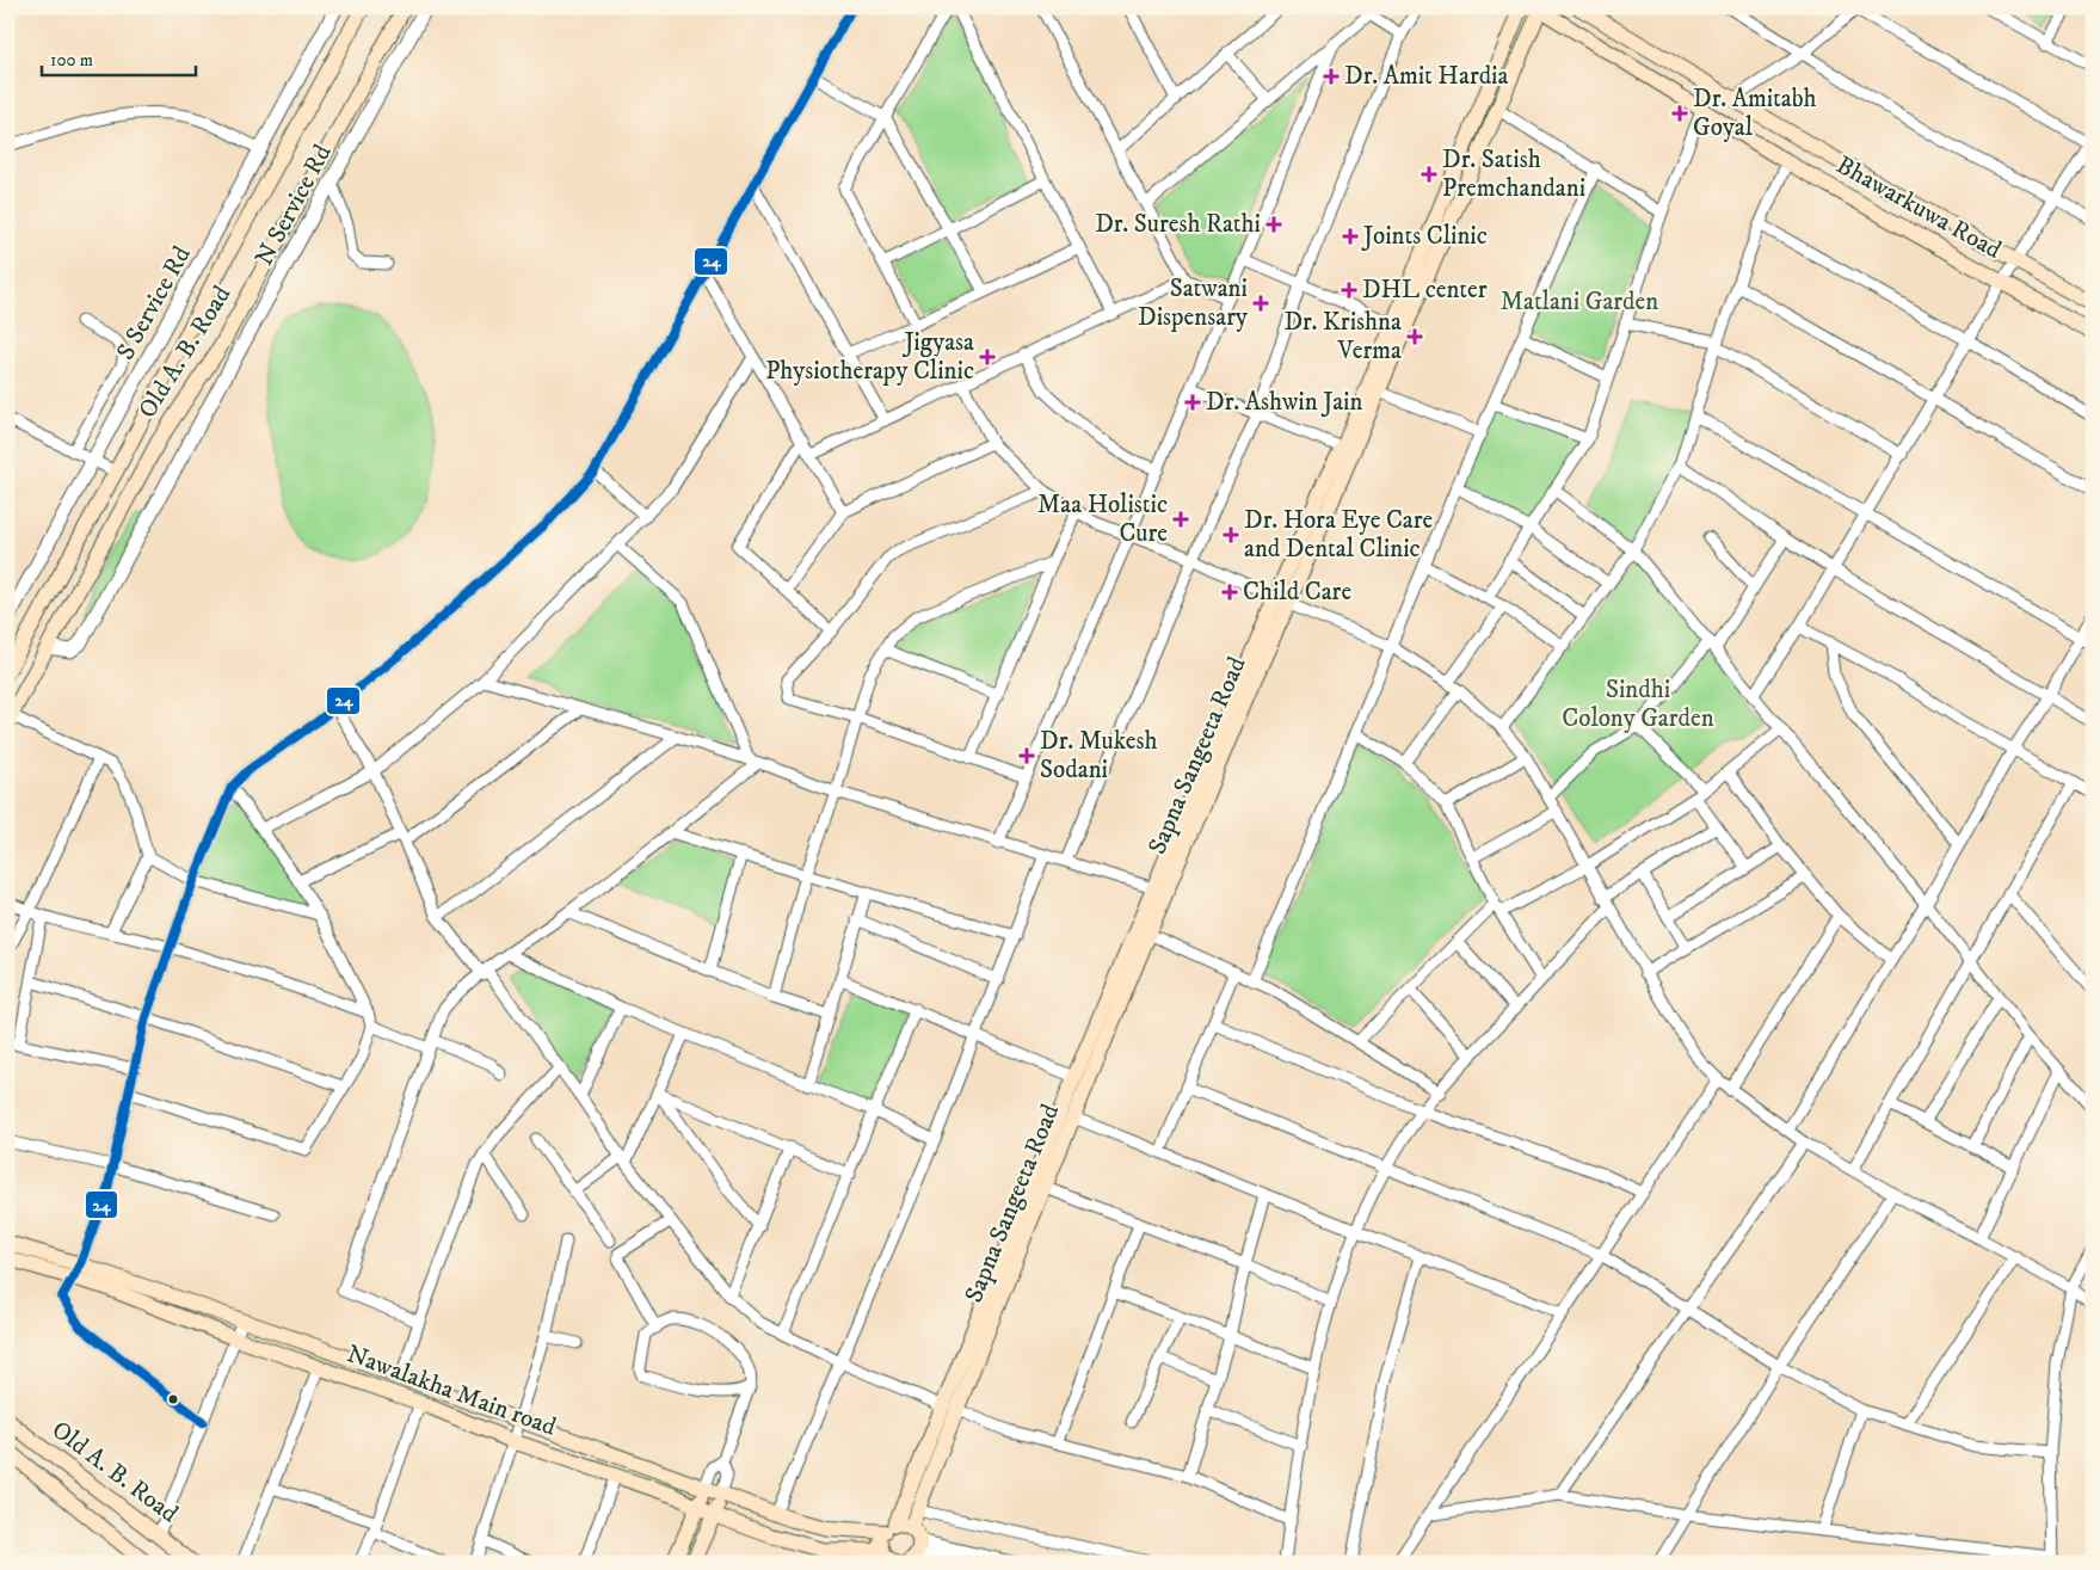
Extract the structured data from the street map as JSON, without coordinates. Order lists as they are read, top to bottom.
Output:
{
  "streets": {
    "main road": [
      "Bhawarkuwa Road",
      "Old A. B. Road",
      "Sapna Sangeeta Road",
      "Nawalakha Main road"
    ],
    "street": ["N Service Rd", "S Service Rd"]
  },
  "crossings": [
    ["N Service Rd", "Old A. B. Road"],
    ["Bhawarkuwa Road", "Sapna Sangeeta Road"],
    ["Sapna Sangeeta Road", "Nawalakha Main road"]
  ],
  "parks": ["Matlani Garden", "Sindhi Colony Garden"],
  "places": {
    "health": [
      "Dr. Amit Hardia",
      "Dr. Amitabh Goyal",
      "Dr. Satish Premchandani",
      "Dr. Suresh Rathi",
      "Joints Clinic",
      "DHL center",
      "Satwani Dispensary",
      "Dr. Krishna Verma",
      "Jigyasa Physiotherapy Clinic",
      "Dr. Ashwin Jain",
      "Maa Holistic Cure",
      "Dr. Hora Eye Care and Dental Clinic",
      "Child Care",
      "Dr. Mukesh Sodani"
    ]
  },
  "lines": ["transit line 24"],
  "scale_bar": "100 m"
}
